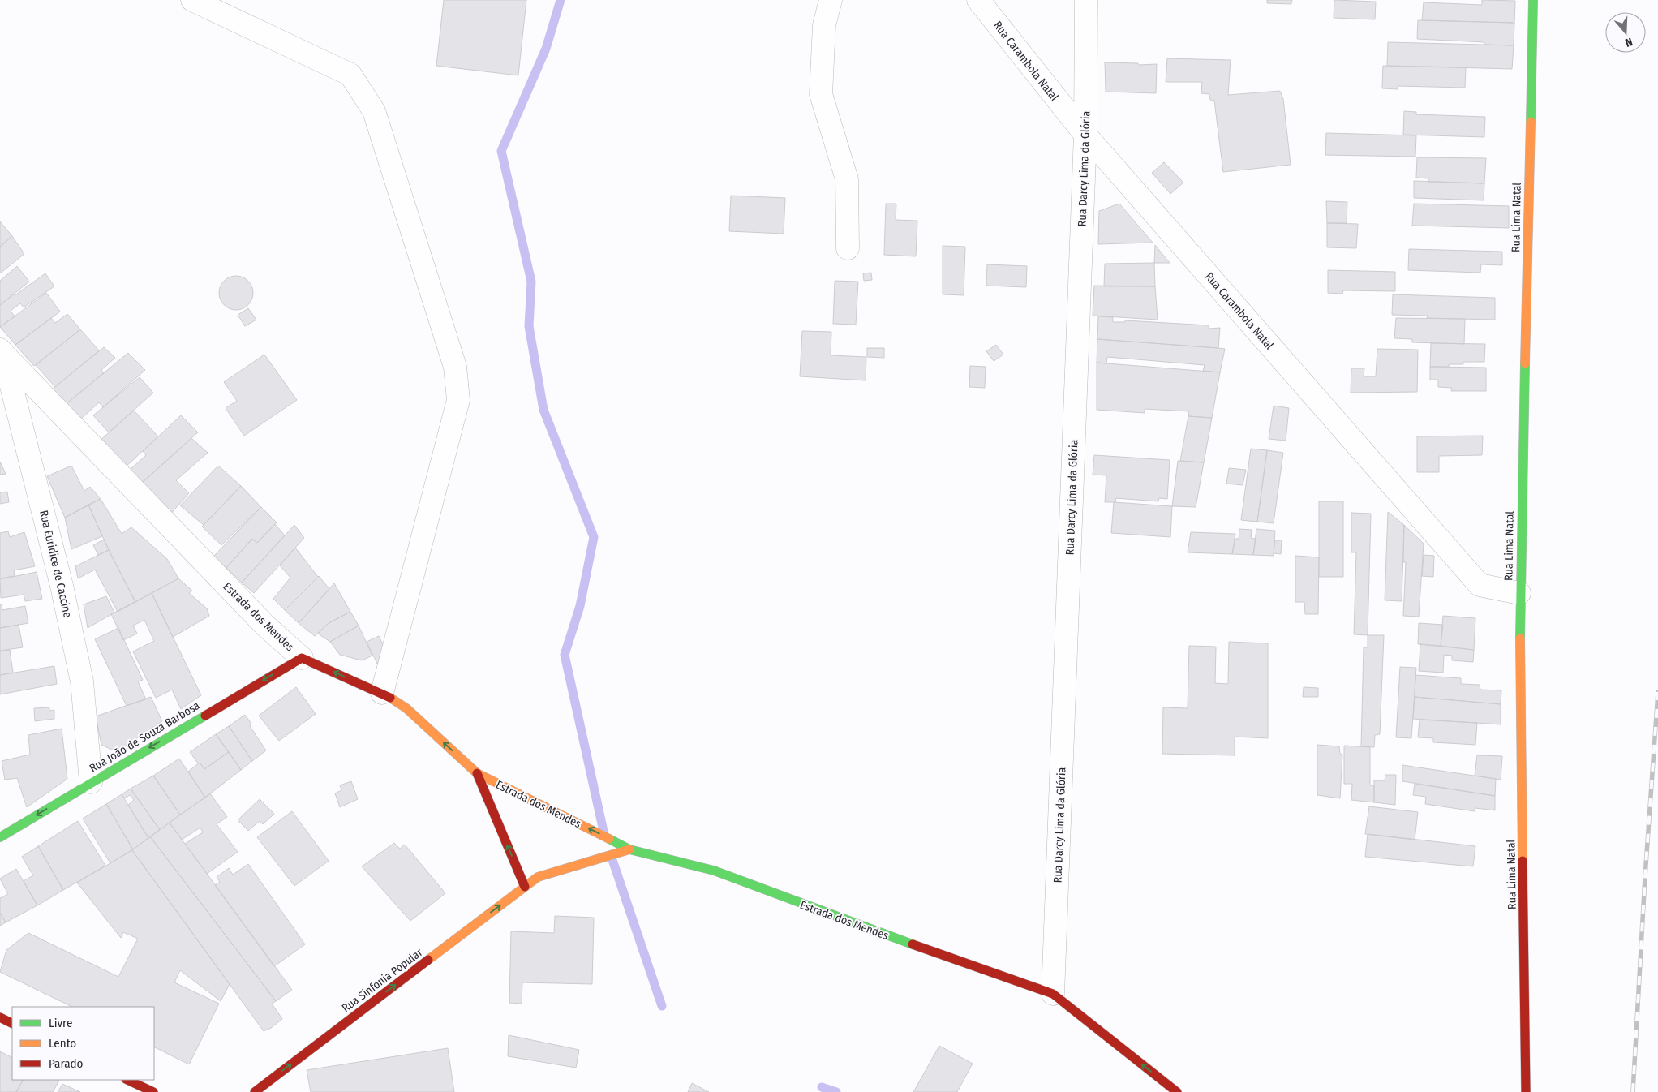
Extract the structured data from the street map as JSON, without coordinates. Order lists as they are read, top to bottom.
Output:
{
  "streets": {
    "street": [
      "Rua Carambola Natal",
      "Rua Darcy Lima da Glória",
      "Rua Lima Natal",
      "Rua Euridice de Caccine",
      "Estrada dos Mendes",
      "Rua João de Souza Barbosa",
      "Rua Sinfonia Popular"
    ]
  },
  "crossings": [
    ["Rua Carambola Natal", "Rua Darcy Lima da Glória"],
    ["Rua Carambola Natal", "Rua Lima Natal"],
    ["Rua Darcy Lima da Glória", "Estrada dos Mendes"],
    ["Rua Euridice de Caccine", "Estrada dos Mendes"],
    ["Rua Euridice de Caccine", "Rua João de Souza Barbosa"],
    ["Estrada dos Mendes", "Rua João de Souza Barbosa"],
    ["Estrada dos Mendes", "Rua Sinfonia Popular"]
  ],
  "one_way": ["Estrada dos Mendes", "Rua João de Souza Barbosa", "Rua Sinfonia Popular"],
  "legend": ["Livre", "Lento", "Parado"],
  "north": "bottom"
}
